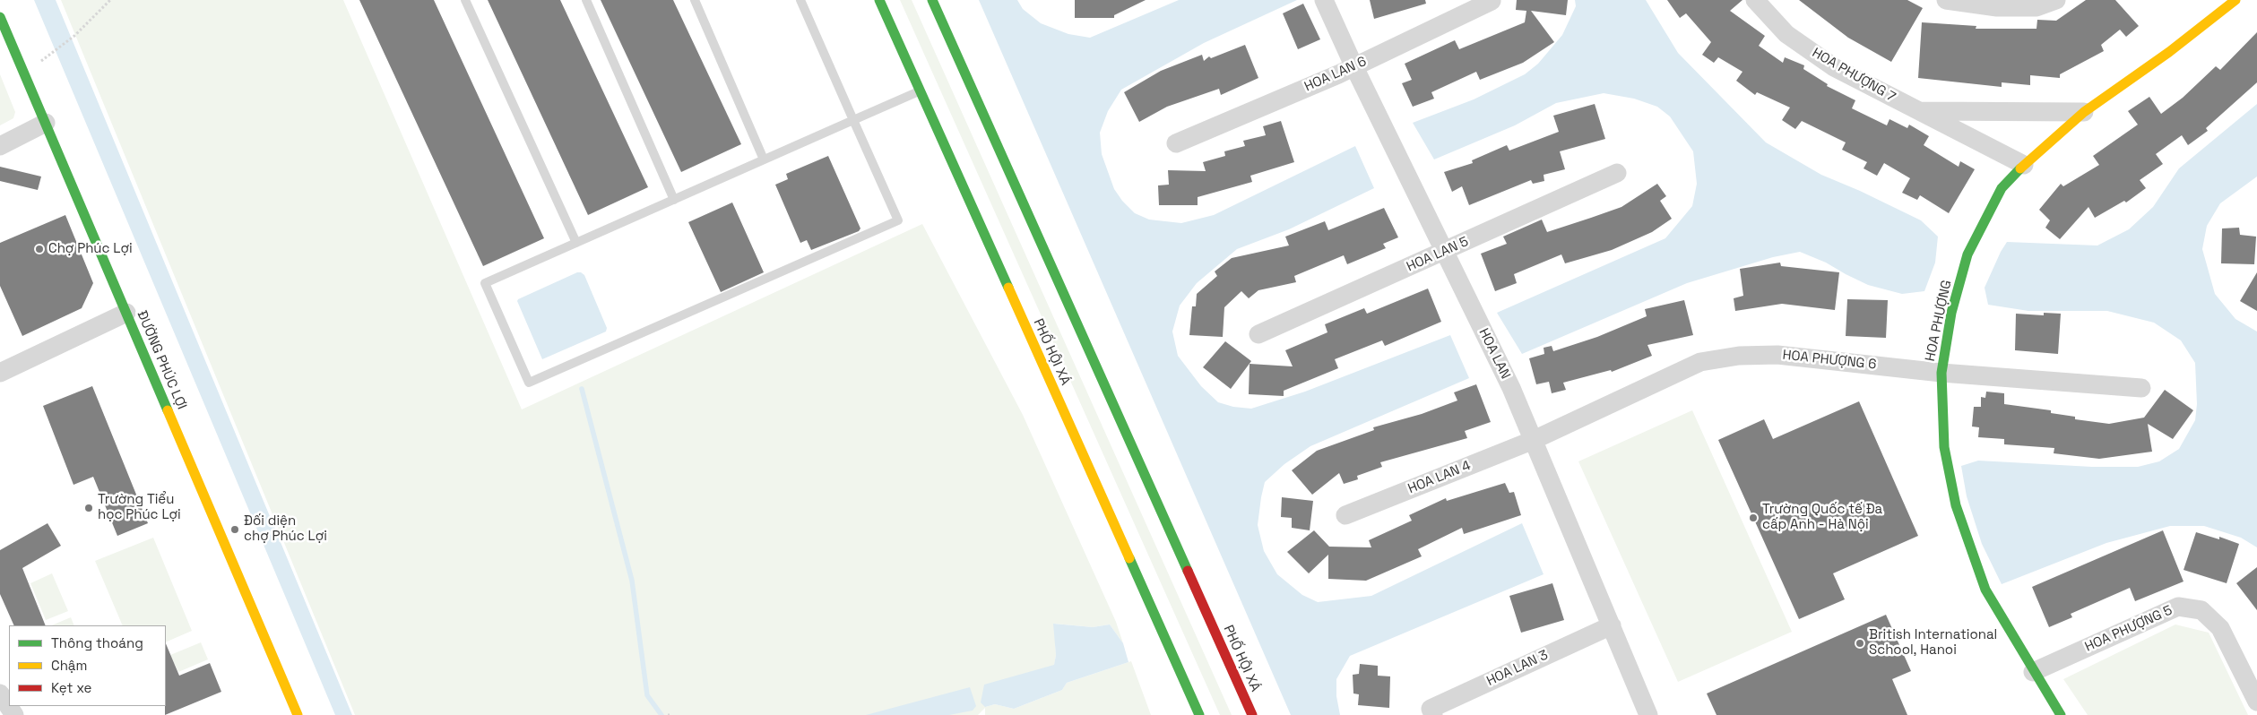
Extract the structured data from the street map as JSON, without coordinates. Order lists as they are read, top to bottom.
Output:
{
  "streets": {
    "street": [
      "HOA LAN 6",
      "HOA PHƯỢNG 7",
      "HOA LAN 5",
      "HOA PHƯỢNG",
      "PHỐ HỘI XÁ",
      "HOA LAN",
      "ĐƯỜNG PHÚC LỢI",
      "HOA PHƯỢNG 6",
      "HOA LAN 4",
      "HOA PHƯỢNG 5",
      "HOA LAN 3"
    ]
  },
  "crossings": [
    ["HOA LAN 6", "HOA LAN"],
    ["HOA PHƯỢNG 7", "HOA PHƯỢNG"],
    ["HOA LAN 5", "HOA LAN"],
    ["HOA PHƯỢNG", "HOA PHƯỢNG 6"],
    ["HOA PHƯỢNG", "HOA PHƯỢNG 5"],
    ["HOA LAN", "HOA PHƯỢNG 6"],
    ["HOA LAN", "HOA LAN 4"],
    ["HOA LAN", "HOA LAN 3"],
    ["HOA PHƯỢNG 6", "HOA LAN 4"]
  ],
  "places": [
    "Chợ Phúc Lợi",
    "Trường Tiểu học Phúc Lợi",
    "Trường Quốc tế Đa cấp Anh - Hà Nội",
    "Đối diện chợ Phúc Lợi",
    "British International School, Hanoi"
  ],
  "legend": ["Thông thoáng", "Chậm", "Kẹt xe"]
}
